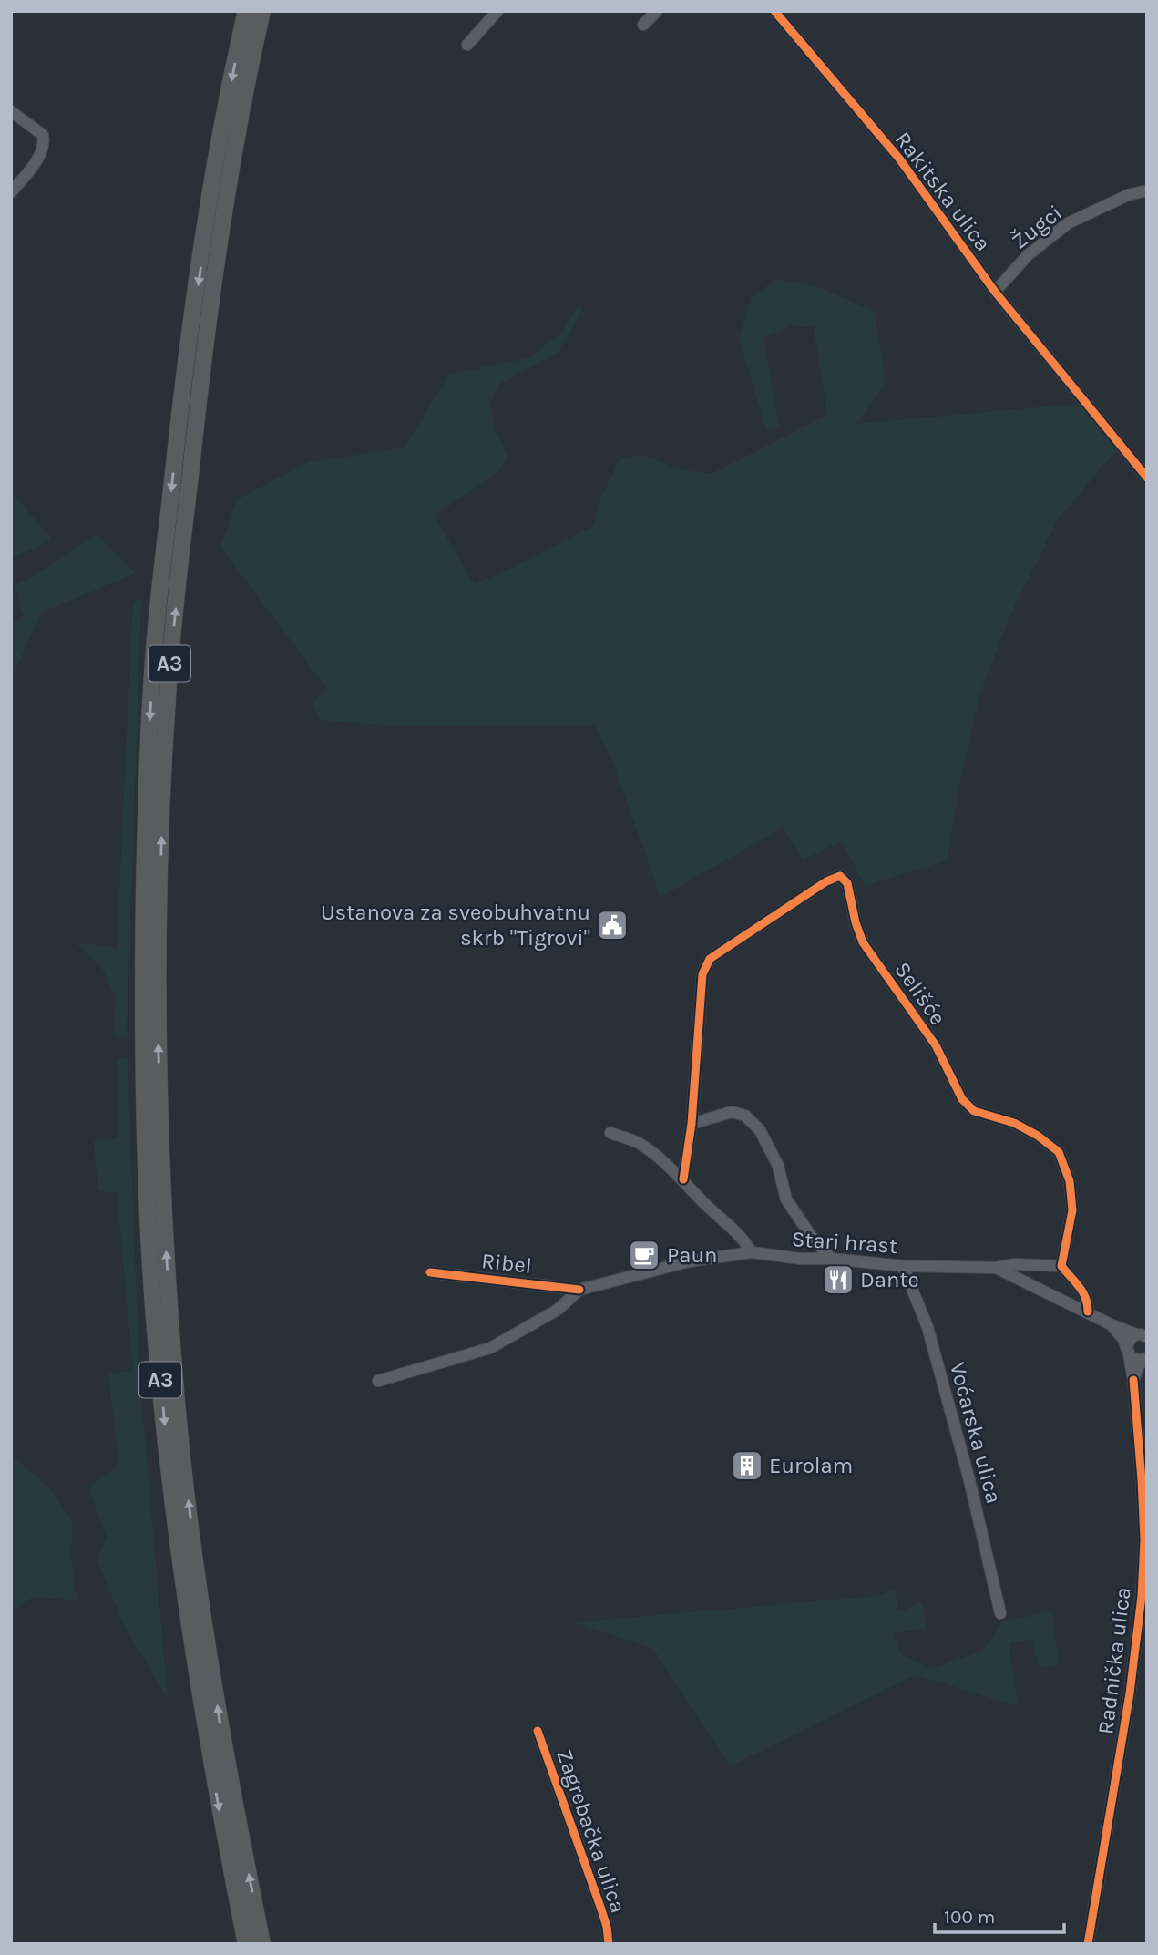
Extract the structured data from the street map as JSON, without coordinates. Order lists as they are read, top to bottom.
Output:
{
  "streets": {
    "highway": ["A3"],
    "street": [
      "Rakitska ulica",
      "Žugci",
      "Selišće",
      "Stari hrast",
      "Ribel",
      "Voćarska ulica",
      "Radnička ulica",
      "Zagrebačka ulica"
    ]
  },
  "crossings": [
    ["Rakitska ulica", "Žugci"],
    ["Stari hrast", "Ribel"],
    ["Stari hrast", "Voćarska ulica"],
    ["Stari hrast", "Radnička ulica"]
  ],
  "places": {
    "public building": ["Ustanova za sveobuhvatnu skrb \"Tigrovi\""],
    "cafe": ["Paun"],
    "restaurant": ["Dante"],
    "building": ["Eurolam"]
  },
  "scale_bar": "100 m"
}
